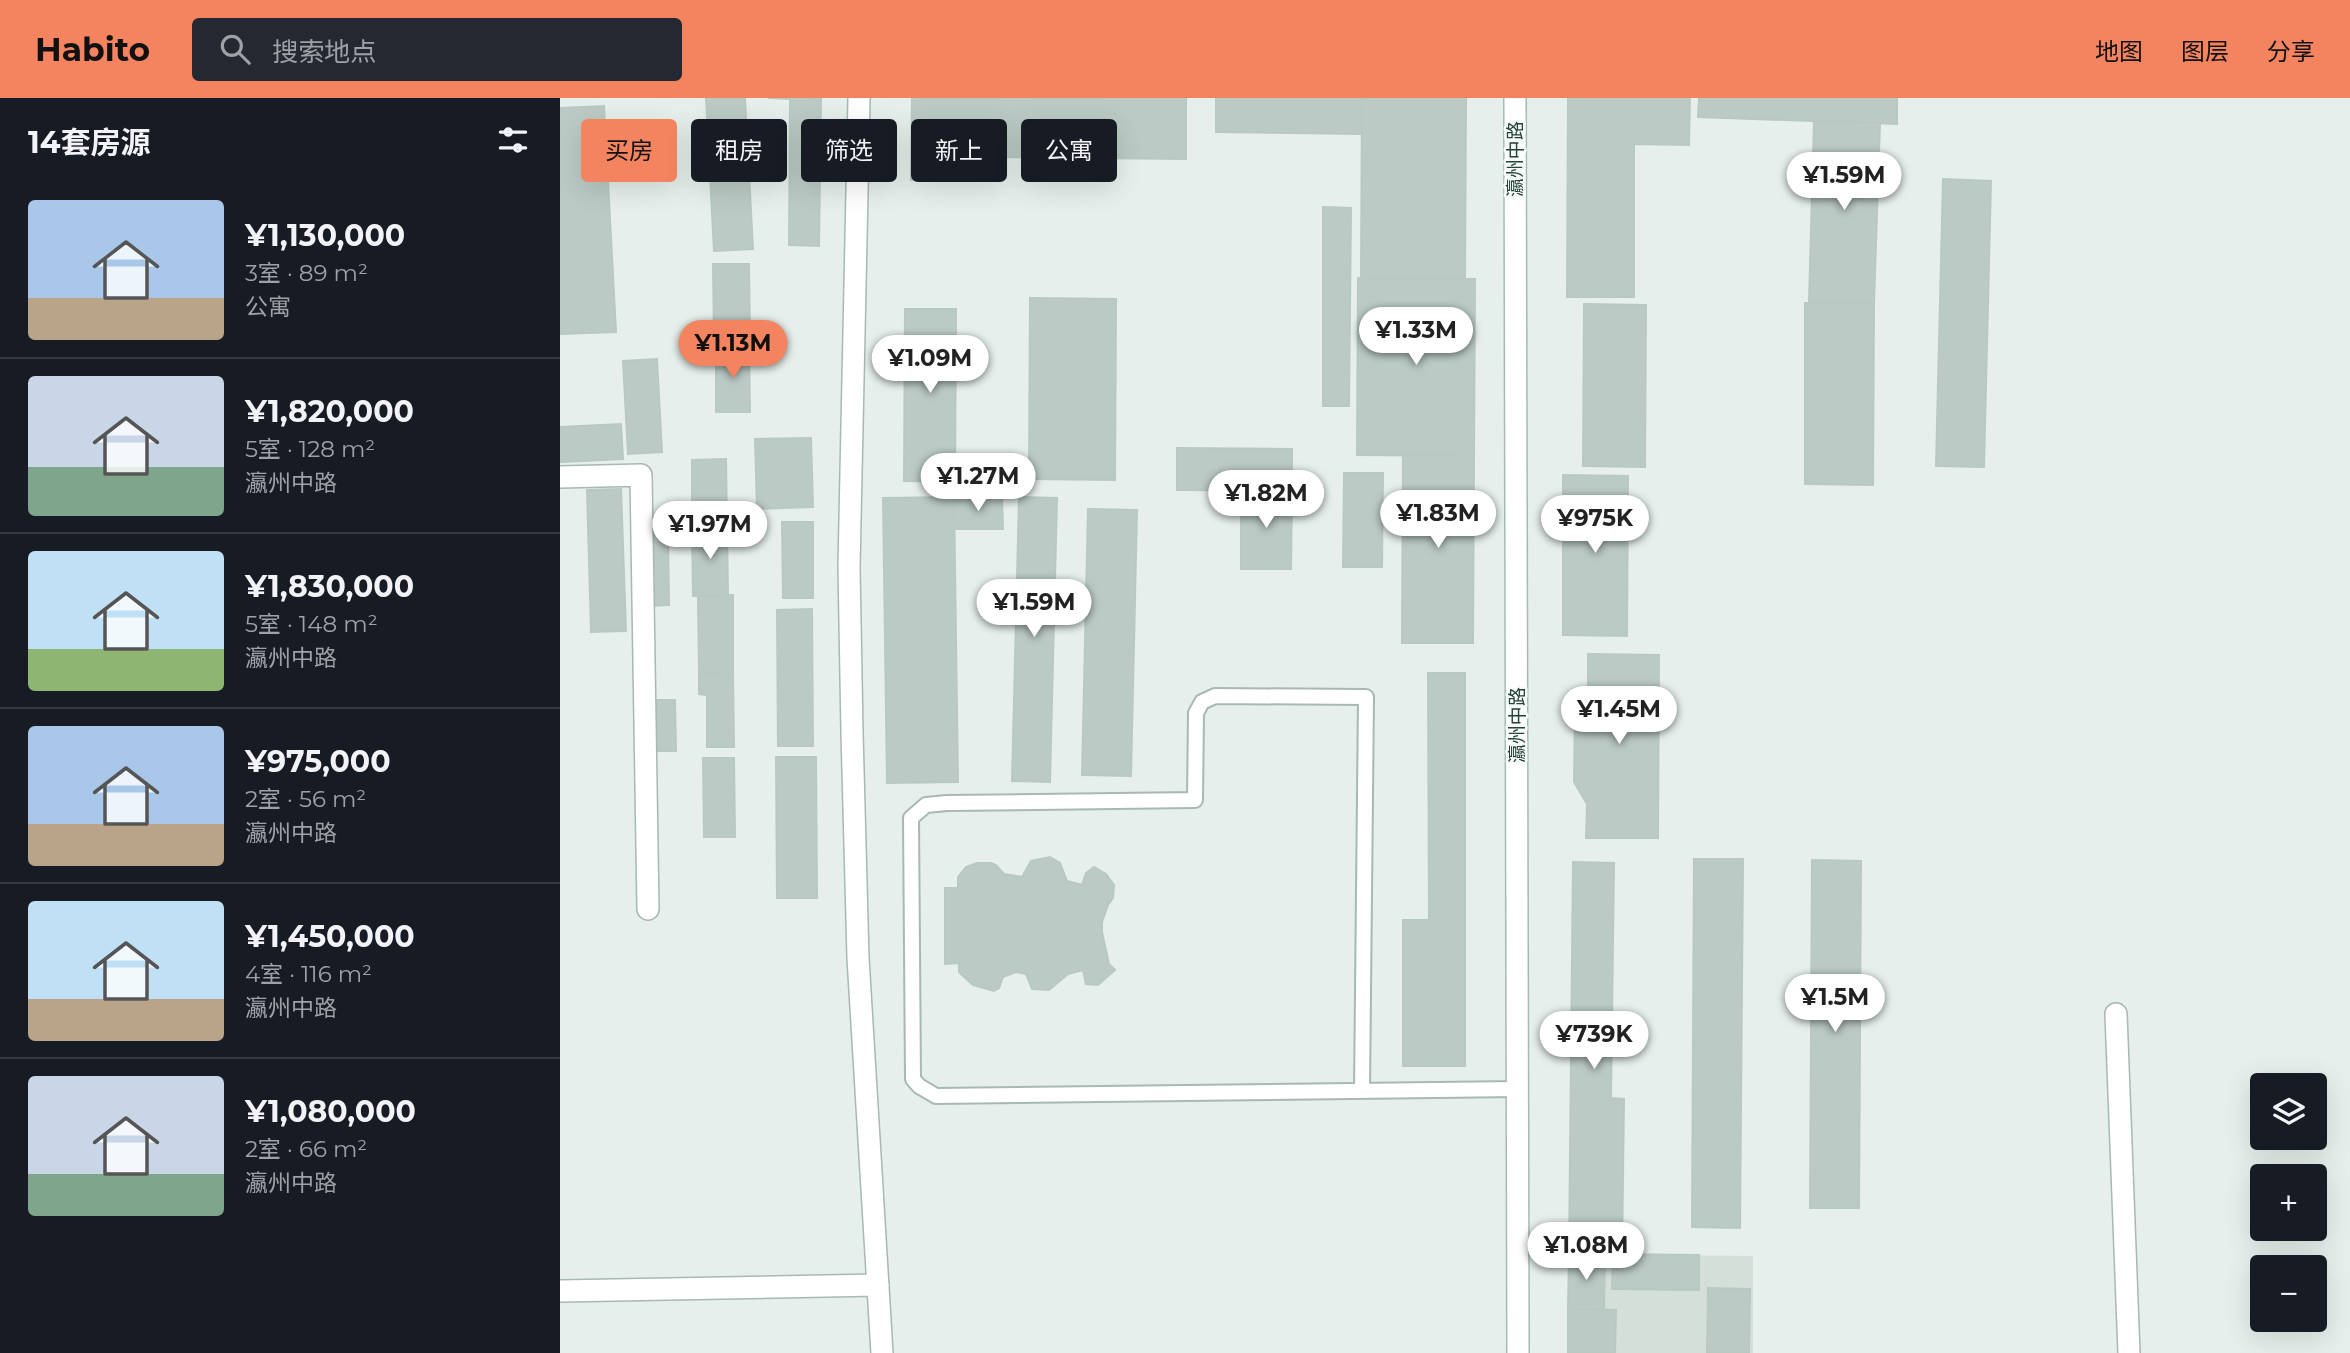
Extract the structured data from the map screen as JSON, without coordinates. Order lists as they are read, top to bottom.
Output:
{
  "streets": {
    "street": ["瀛州中路"]
  },
  "page": {
    "header": "Habito",
    "search": "搜索地点",
    "nav": ["地图", "图层", "分享"],
    "heading": "14套房源",
    "chip": [
      "买房",
      "租房",
      "筛选",
      "新上",
      "公寓"
    ],
    "price": [
      "¥1.59M",
      "¥1.33M",
      "¥1.13M",
      "¥1.09M",
      "¥1.27M",
      "¥1.82M",
      "¥1.83M",
      "¥975K",
      "¥1.97M",
      "¥1.59M",
      "¥1.45M",
      "¥1.5M",
      "¥739K",
      "¥1.08M"
    ],
    "list": [
      {
        "name": "¥1,130,000",
        "note": "3室 · 89 m² · 公寓"
      },
      {
        "name": "¥1,820,000",
        "note": "5室 · 128 m² · 瀛州中路"
      },
      {
        "name": "¥1,830,000",
        "note": "5室 · 148 m² · 瀛州中路"
      },
      {
        "name": "¥975,000",
        "note": "2室 · 56 m² · 瀛州中路"
      },
      {
        "name": "¥1,450,000",
        "note": "4室 · 116 m² · 瀛州中路"
      },
      {
        "name": "¥1,080,000",
        "note": "2室 · 66 m² · 瀛州中路"
      }
    ],
    "map_buttons": ["+", "−"]
  }
}
